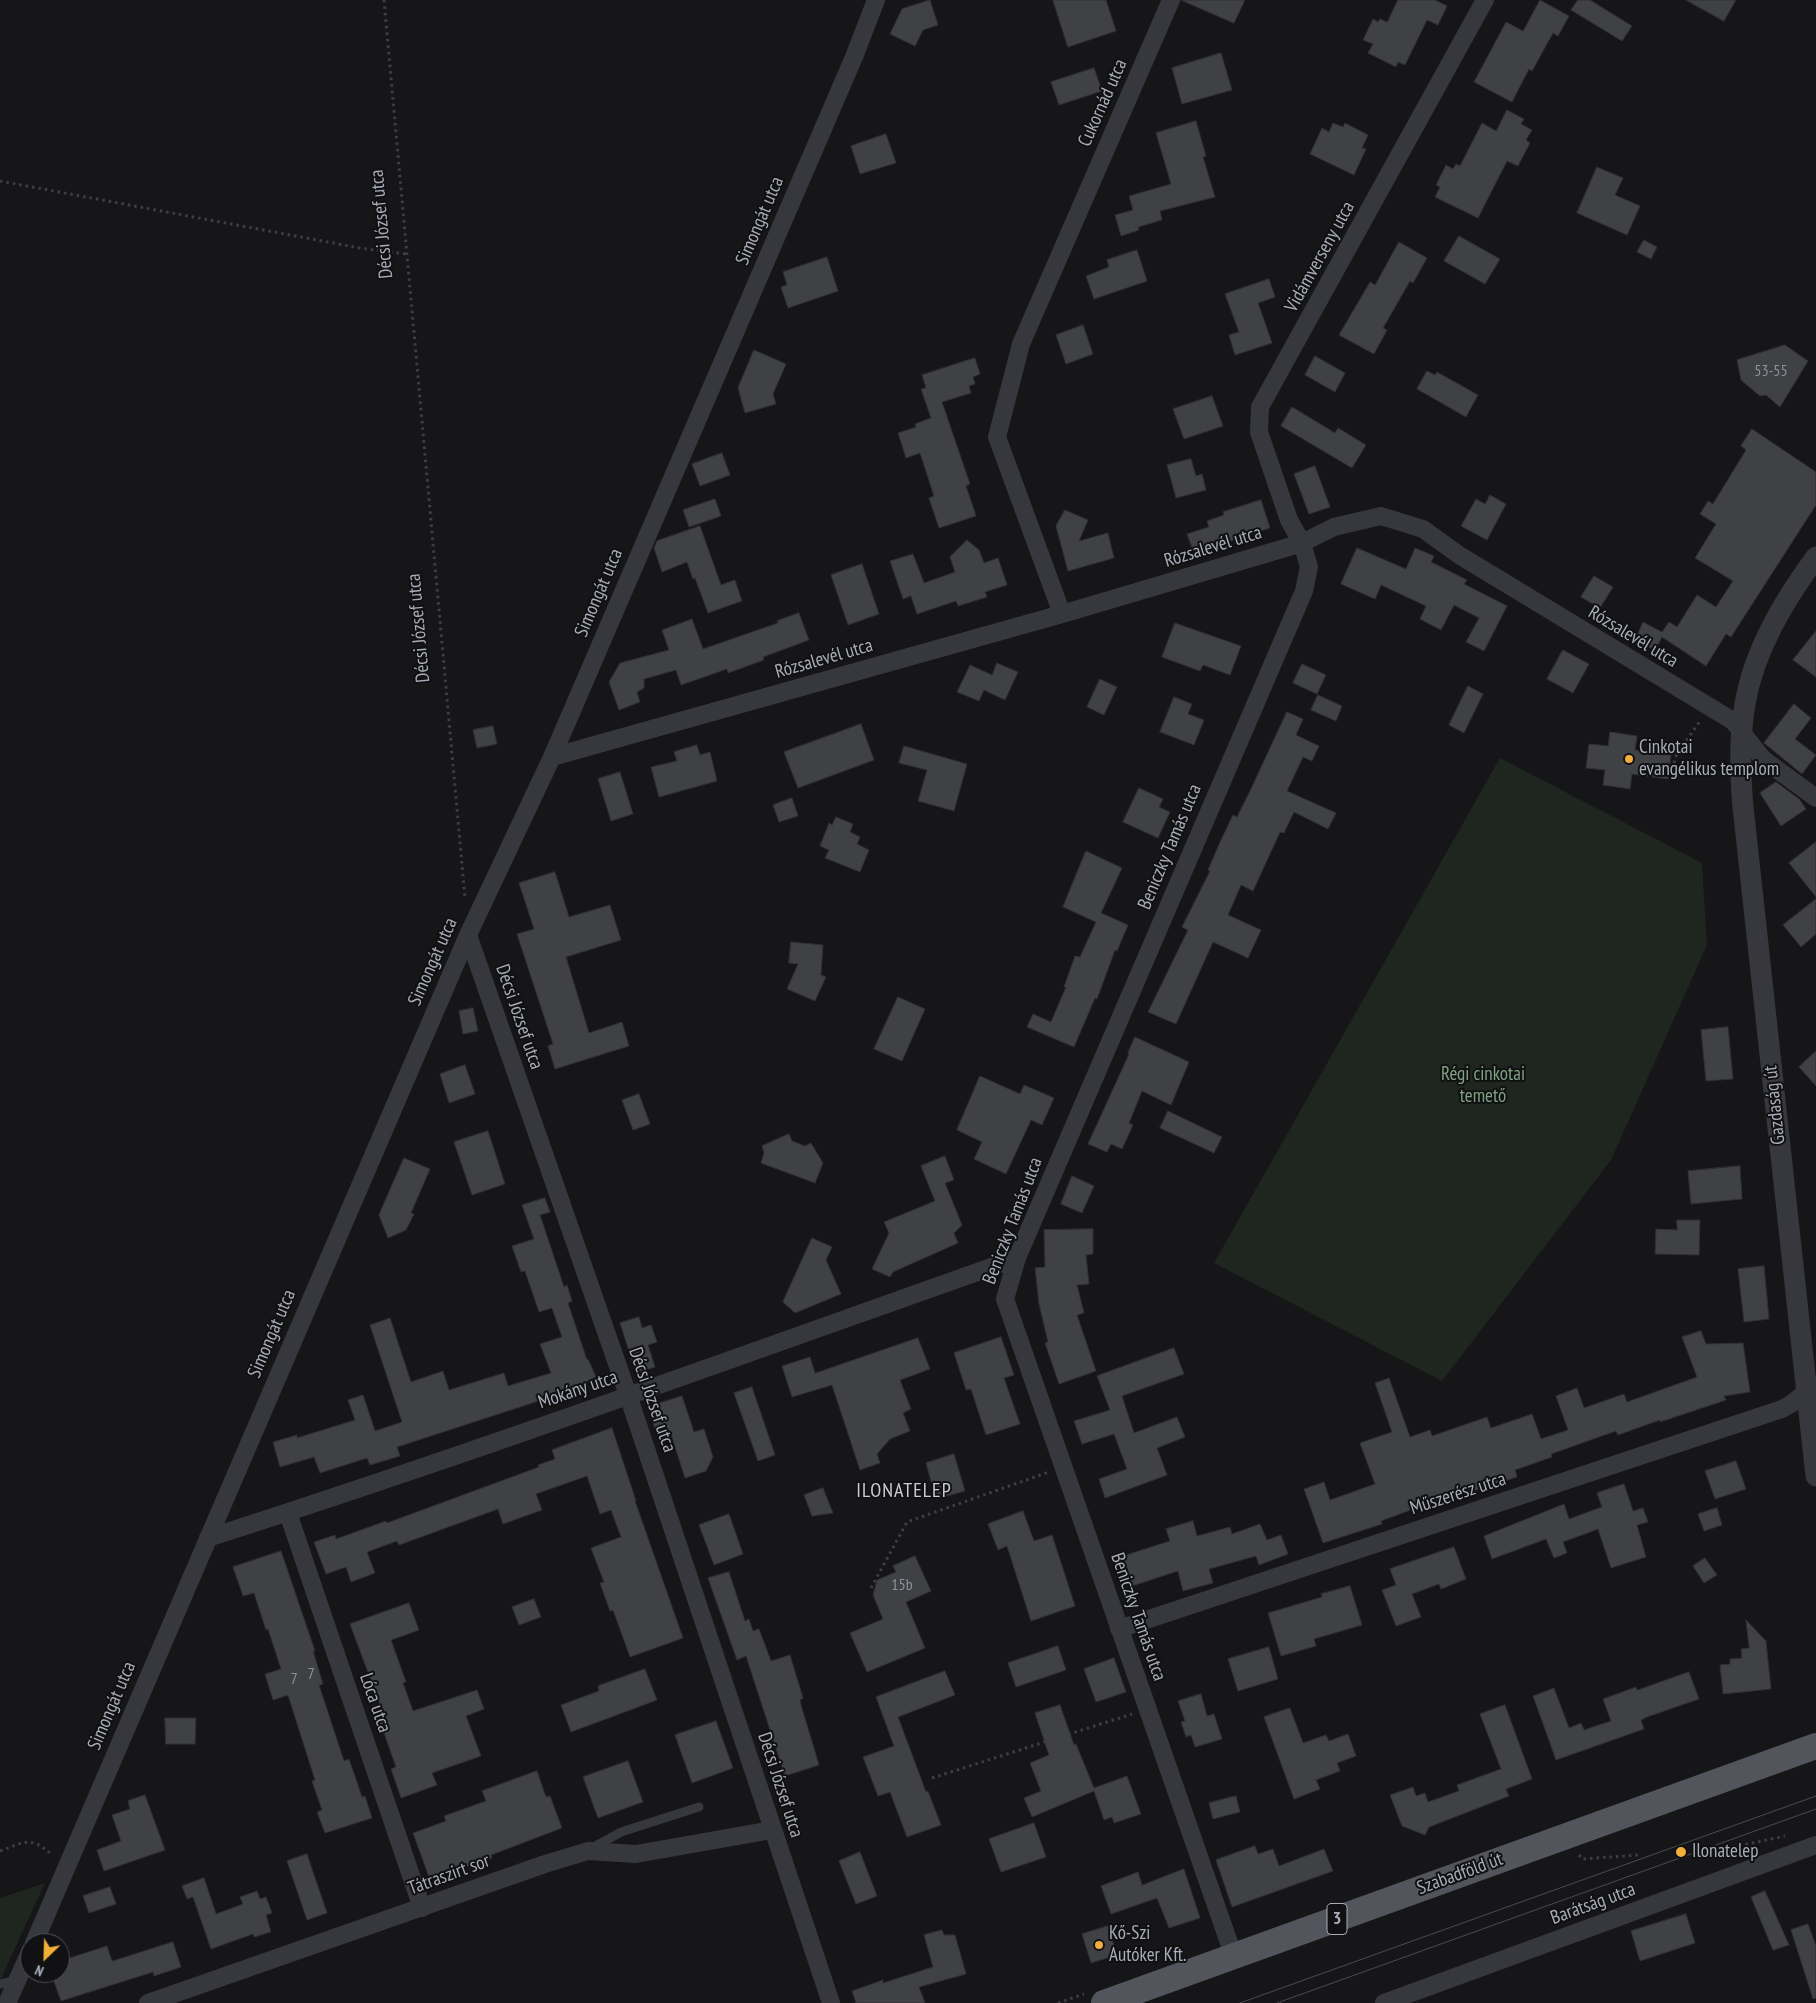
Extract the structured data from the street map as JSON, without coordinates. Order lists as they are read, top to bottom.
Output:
{
  "streets": {
    "main road": ["Szabadföld út", "3"],
    "street": [
      "Cukornád utca",
      "Simongát utca",
      "Décsi József utca",
      "Vidámverseny utca",
      "Rózsalevél utca",
      "Beniczky Tamás utca",
      "Gazdaság út",
      "Mokány utca",
      "Műszerész utca",
      "Lóca utca",
      "Tátraszirt sor",
      "Barátság utca"
    ]
  },
  "crossings": [
    ["Cukornád utca", "Rózsalevél utca"],
    ["Simongát utca", "Décsi József utca"],
    ["Simongát utca", "Rózsalevél utca"],
    ["Simongát utca", "Mokány utca"],
    ["Décsi József utca", "Mokány utca"],
    ["Décsi József utca", "Tátraszirt sor"],
    ["Vidámverseny utca", "Rózsalevél utca"],
    ["Vidámverseny utca", "Beniczky Tamás utca"],
    ["Rózsalevél utca", "Beniczky Tamás utca"],
    ["Rózsalevél utca", "Gazdaság út"],
    ["Beniczky Tamás utca", "Mokány utca"],
    ["Beniczky Tamás utca", "Műszerész utca"],
    ["Beniczky Tamás utca", "Szabadföld út"],
    ["Gazdaság út", "Műszerész utca"],
    ["Mokány utca", "Lóca utca"],
    ["Lóca utca", "Tátraszirt sor"]
  ],
  "districts": ["ILONATELEP"],
  "parks": ["Régi cinkotai temető"],
  "places": ["Cinkotai evangélikus templom", "Ilonatelep", "Kő-Szi Autóker Kft."],
  "house_numbers": [
    "53-55",
    "15b",
    "7",
    "7"
  ],
  "north": "bottom left"
}
